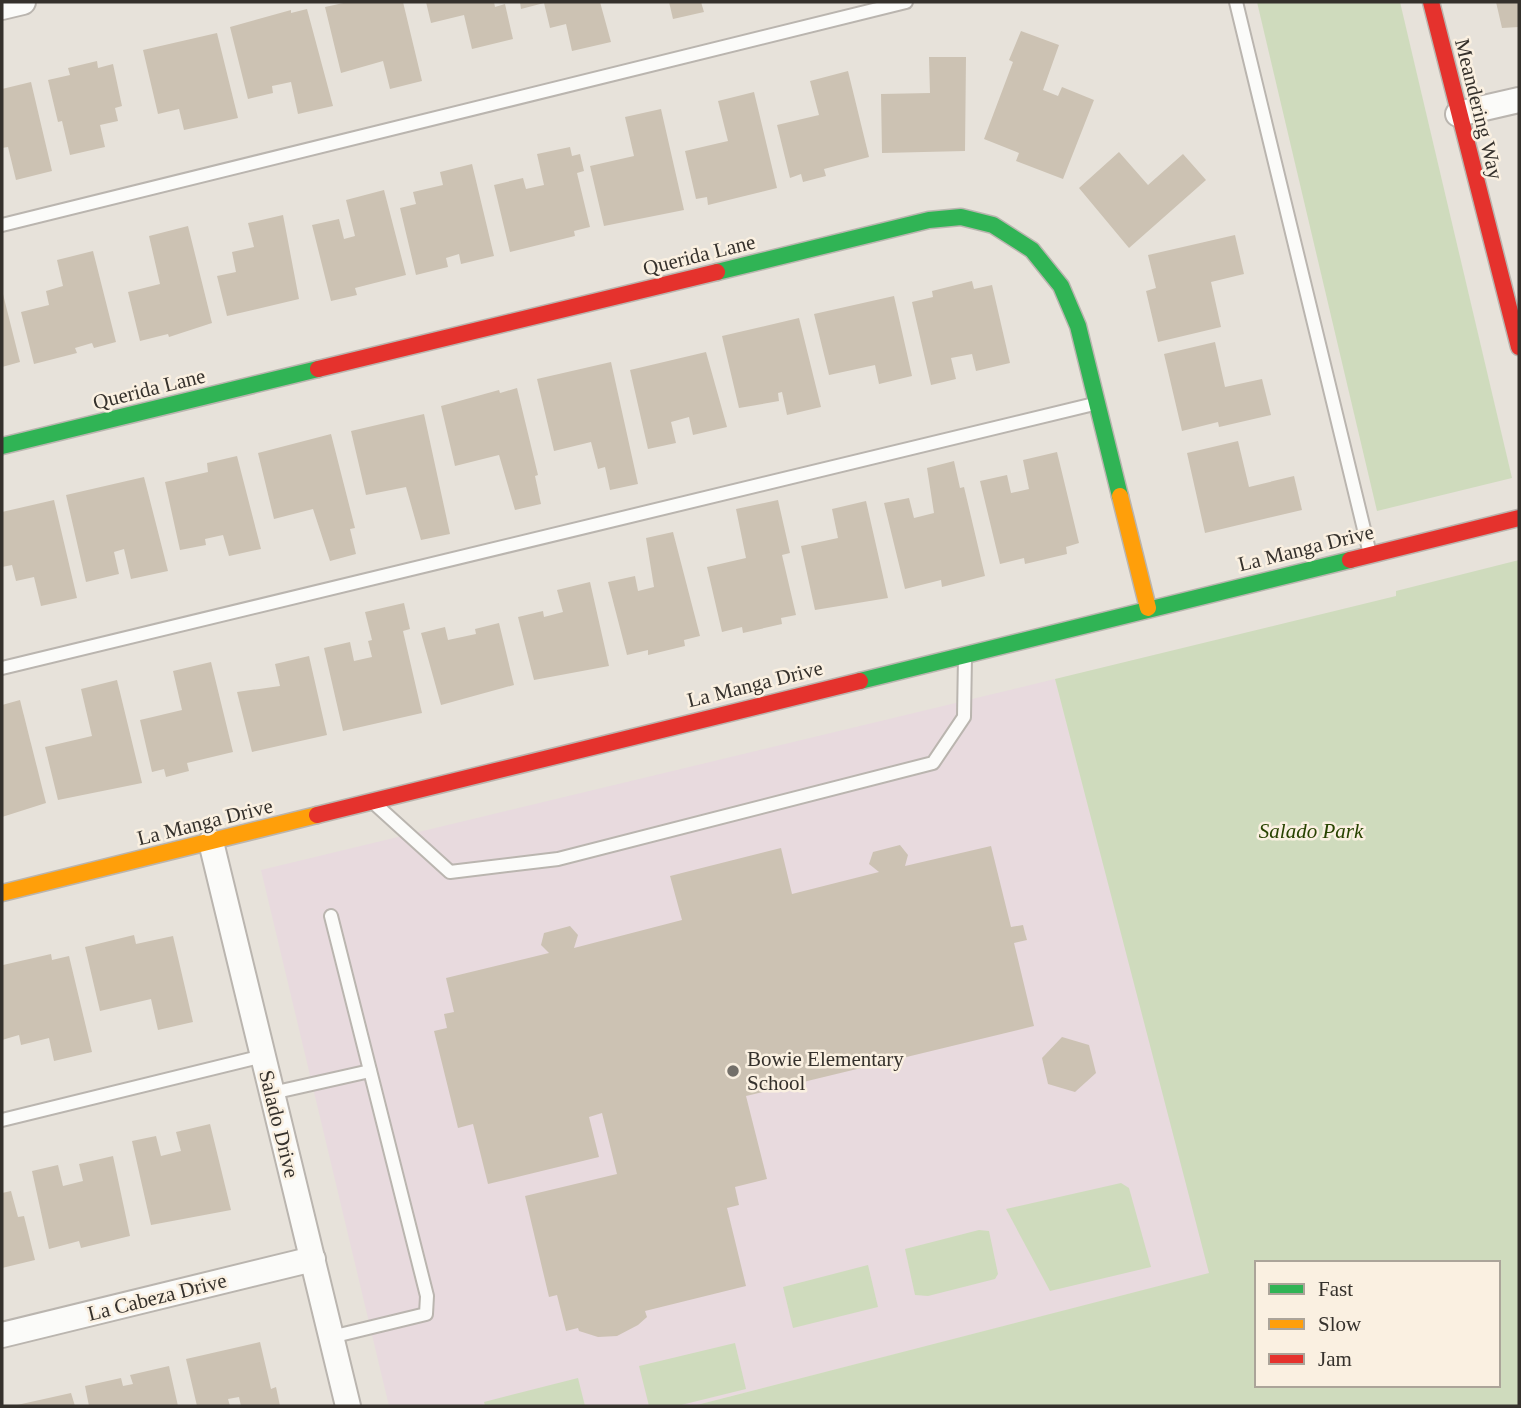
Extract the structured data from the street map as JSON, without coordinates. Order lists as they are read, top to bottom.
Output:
{
  "streets": {
    "street": [
      "Meandering Way",
      "Querida Lane",
      "La Manga Drive",
      "Salado Drive",
      "La Cabeza Drive"
    ]
  },
  "crossings": [
    ["Querida Lane", "La Manga Drive"],
    ["La Manga Drive", "Salado Drive"],
    ["Salado Drive", "La Cabeza Drive"]
  ],
  "parks": ["Salado Park"],
  "places": ["Bowie Elementary School"],
  "legend": ["Fast", "Slow", "Jam"]
}
